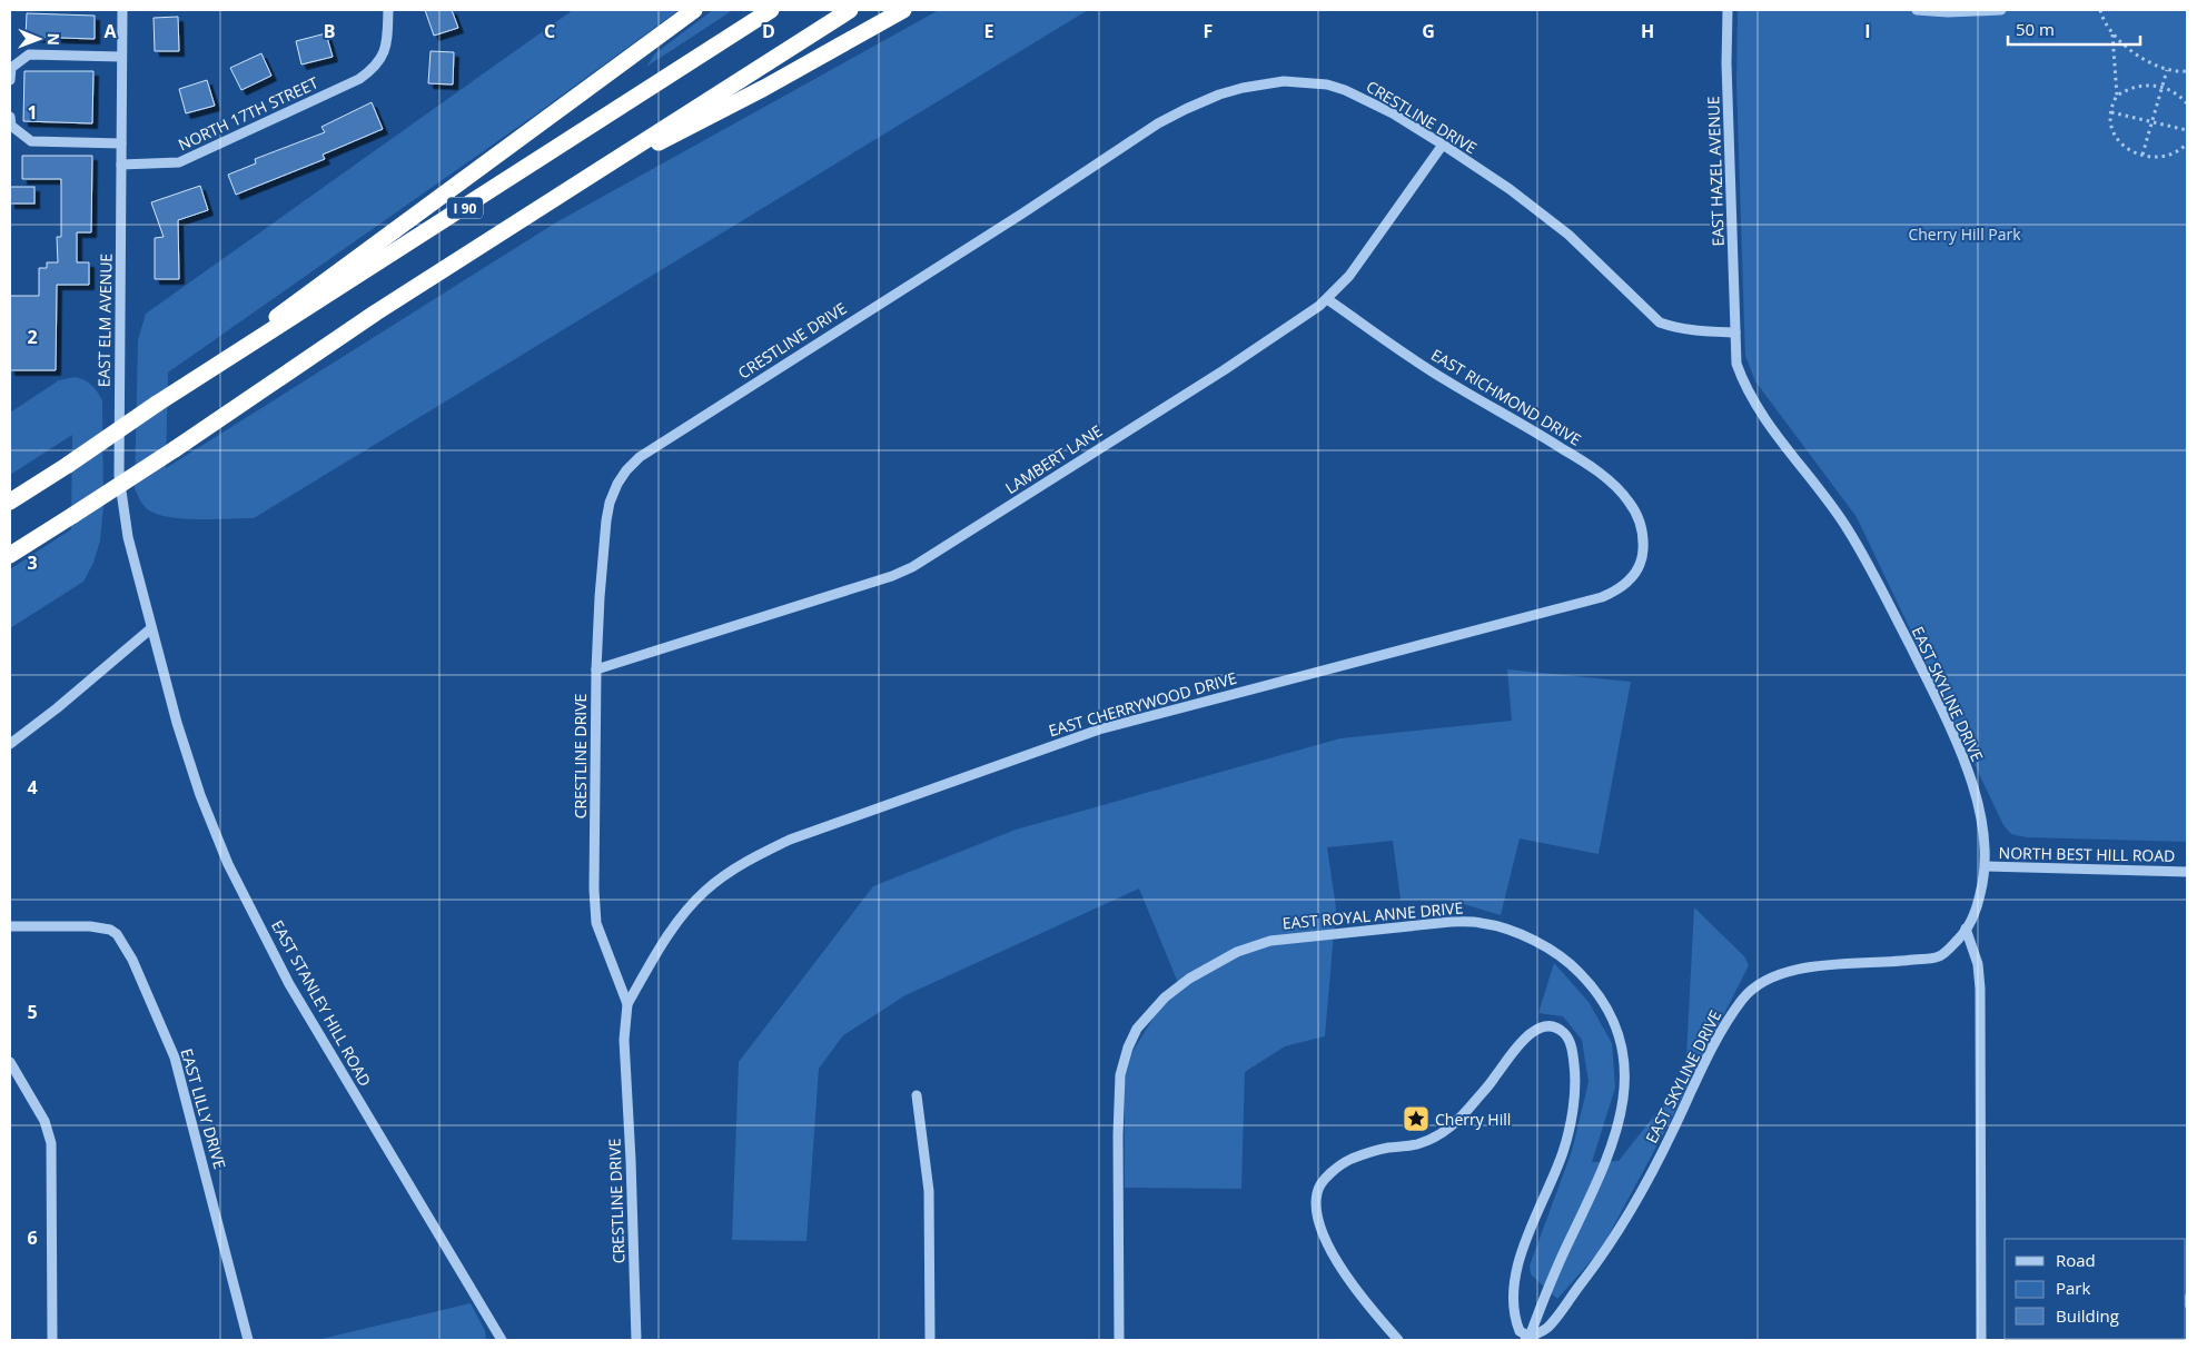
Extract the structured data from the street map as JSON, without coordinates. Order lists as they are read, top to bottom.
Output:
{
  "streets": {
    "highway": ["I 90"],
    "street": [
      "NORTH 17TH STREET",
      "CRESTLINE DRIVE",
      "EAST HAZEL AVENUE",
      "EAST ELM AVENUE",
      "EAST RICHMOND DRIVE",
      "LAMBERT LANE",
      "EAST SKYLINE DRIVE",
      "EAST CHERRYWOOD DRIVE",
      "NORTH BEST HILL ROAD",
      "EAST ROYAL ANNE DRIVE",
      "EAST STANLEY HILL ROAD",
      "EAST LILLY DRIVE"
    ]
  },
  "crossings": [
    ["NORTH 17TH STREET", "EAST ELM AVENUE"],
    ["CRESTLINE DRIVE", "EAST HAZEL AVENUE"],
    ["CRESTLINE DRIVE", "LAMBERT LANE"],
    ["CRESTLINE DRIVE", "EAST SKYLINE DRIVE"],
    ["CRESTLINE DRIVE", "EAST CHERRYWOOD DRIVE"],
    ["EAST HAZEL AVENUE", "EAST SKYLINE DRIVE"],
    ["EAST ELM AVENUE", "EAST STANLEY HILL ROAD"],
    ["EAST RICHMOND DRIVE", "LAMBERT LANE"],
    ["EAST RICHMOND DRIVE", "EAST CHERRYWOOD DRIVE"],
    ["EAST SKYLINE DRIVE", "NORTH BEST HILL ROAD"],
    ["EAST SKYLINE DRIVE", "EAST ROYAL ANNE DRIVE"]
  ],
  "parks": ["Cherry Hill Park"],
  "places": {
    "place": ["Cherry Hill"]
  },
  "legend": ["Road", "Park", "Building"],
  "scale_bar": "50 m",
  "north": "right",
  "grid": {
    "columns": [
      "A",
      "B",
      "C",
      "D",
      "E",
      "F",
      "G",
      "H",
      "I"
    ],
    "rows": [
      "1",
      "2",
      "3",
      "4",
      "5",
      "6"
    ]
  }
}
